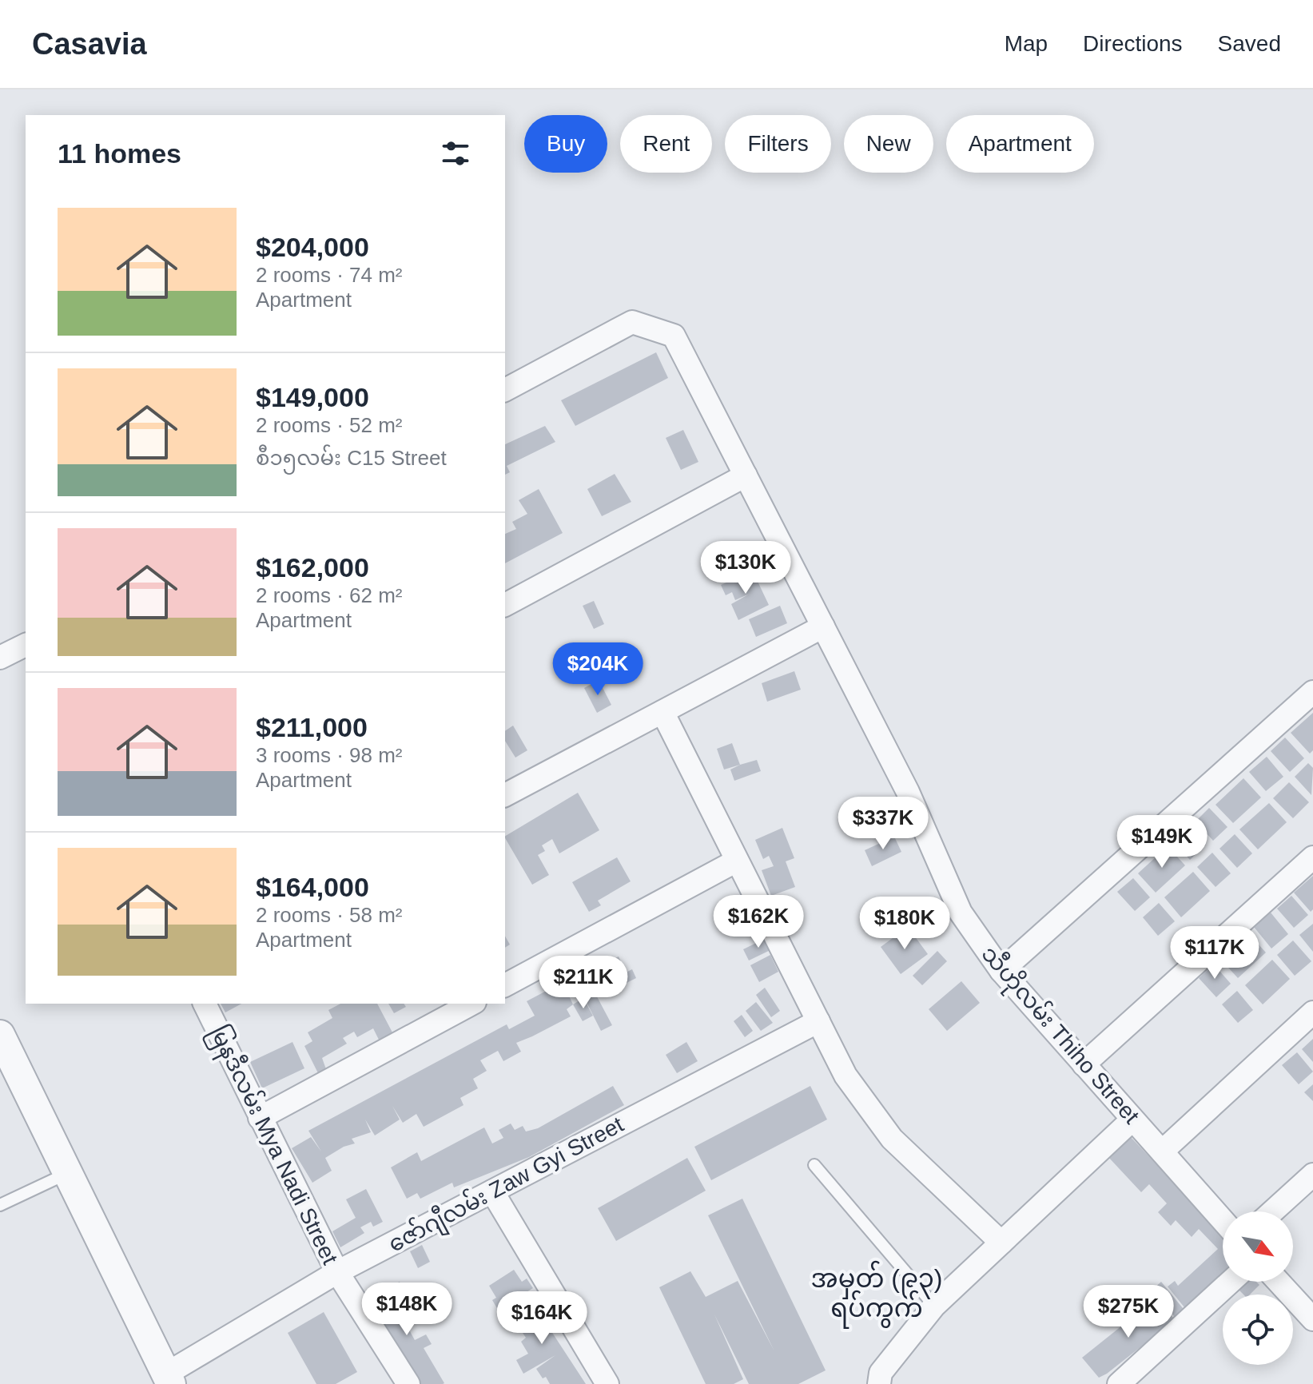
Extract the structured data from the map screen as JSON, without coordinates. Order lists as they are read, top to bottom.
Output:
{
  "streets": {
    "street": ["သီဟိုလမ်း Thiho Street", "မြနဒီလမ်း Mya Nadi Street", "ဇော်ဂျီလမ်း Zaw Gyi Street"]
  },
  "crossings": [
    ["မြနဒီလမ်း Mya Nadi Street", "ဇော်ဂျီလမ်း Zaw Gyi Street"]
  ],
  "districts": ["အမှတ် (၉၃) ရပ်ကွက်"],
  "north": "bottom right",
  "page": {
    "header": "Casavia",
    "nav": ["Map", "Directions", "Saved"],
    "chip": [
      "Buy",
      "Rent",
      "Filters",
      "New",
      "Apartment"
    ],
    "heading": "11 homes",
    "list": [
      {
        "name": "$204,000",
        "note": "2 rooms · 74 m² · Apartment"
      },
      {
        "name": "$149,000",
        "note": "2 rooms · 52 m² · စီ၁၅လမ်း C15 Street"
      },
      {
        "name": "$162,000",
        "note": "2 rooms · 62 m² · Apartment"
      },
      {
        "name": "$211,000",
        "note": "3 rooms · 98 m² · Apartment"
      },
      {
        "name": "$164,000",
        "note": "2 rooms · 58 m² · Apartment"
      }
    ],
    "price": [
      "$130K",
      "$204K",
      "$337K",
      "$149K",
      "$162K",
      "$180K",
      "$117K",
      "$211K",
      "$148K",
      "$275K",
      "$164K"
    ]
  }
}
